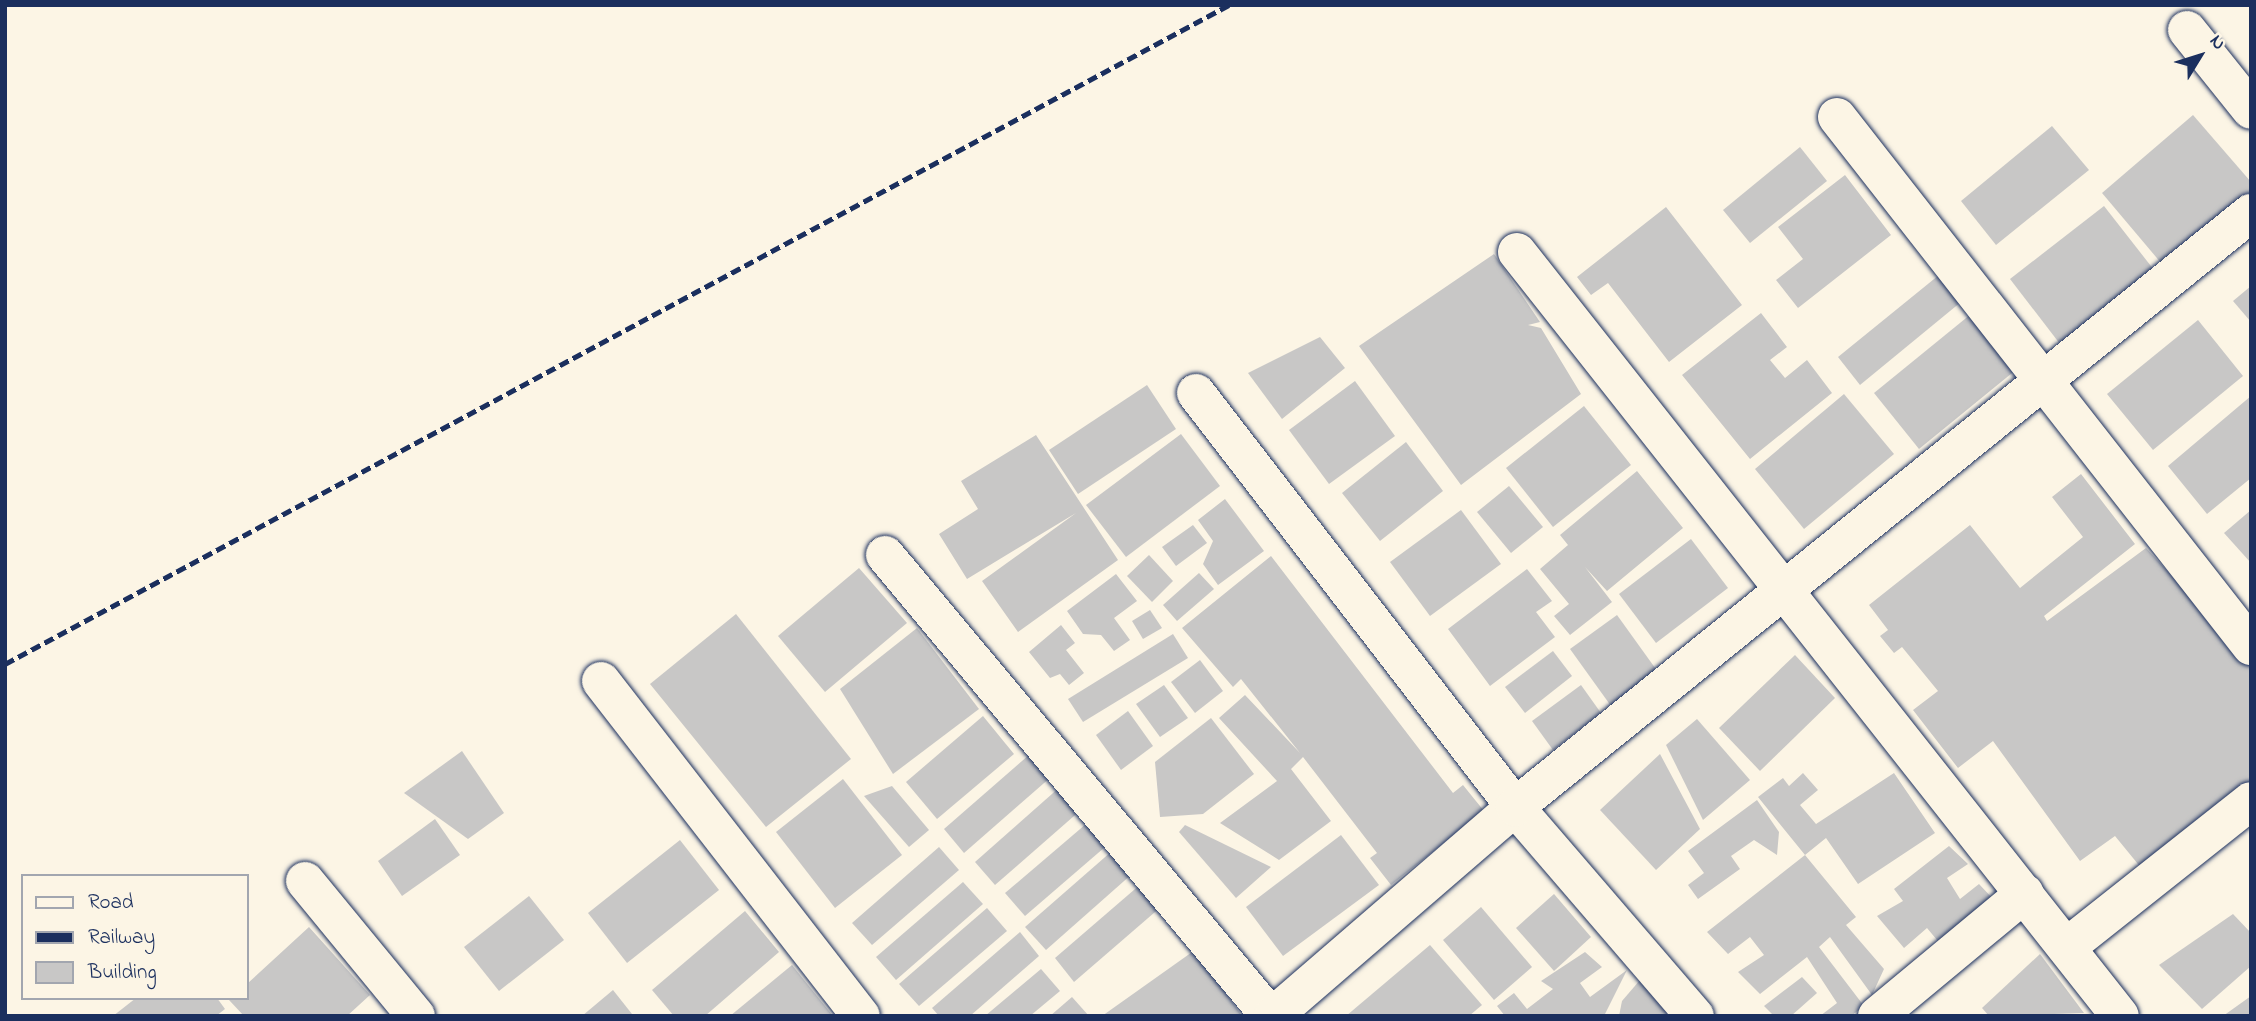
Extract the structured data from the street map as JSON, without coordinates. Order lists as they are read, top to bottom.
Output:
{
  "legend": ["Road", "Railway", "Building"],
  "north": "top right"
}
